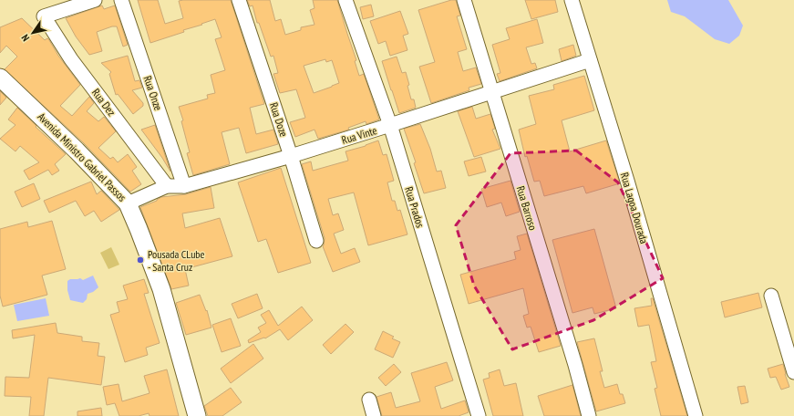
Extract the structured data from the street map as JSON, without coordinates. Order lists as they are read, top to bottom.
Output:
{
  "streets": {
    "main road": ["Avenida Ministro Gabriel Passos"],
    "street": [
      "Rua Onze",
      "Rua Dez",
      "Rua Doze",
      "Rua Vinte",
      "Rua Prados",
      "Rua Barroso",
      "Rua Lagoa Dourada"
    ]
  },
  "crossings": [
    ["Rua Onze", "Rua Vinte"],
    ["Rua Dez", "Rua Vinte"],
    ["Rua Doze", "Rua Vinte"],
    ["Rua Vinte", "Avenida Ministro Gabriel Passos"],
    ["Rua Vinte", "Rua Prados"],
    ["Rua Vinte", "Rua Barroso"],
    ["Rua Vinte", "Rua Lagoa Dourada"]
  ],
  "places": ["Pousada CLube - Santa Cruz"],
  "north": "bottom left"
}
